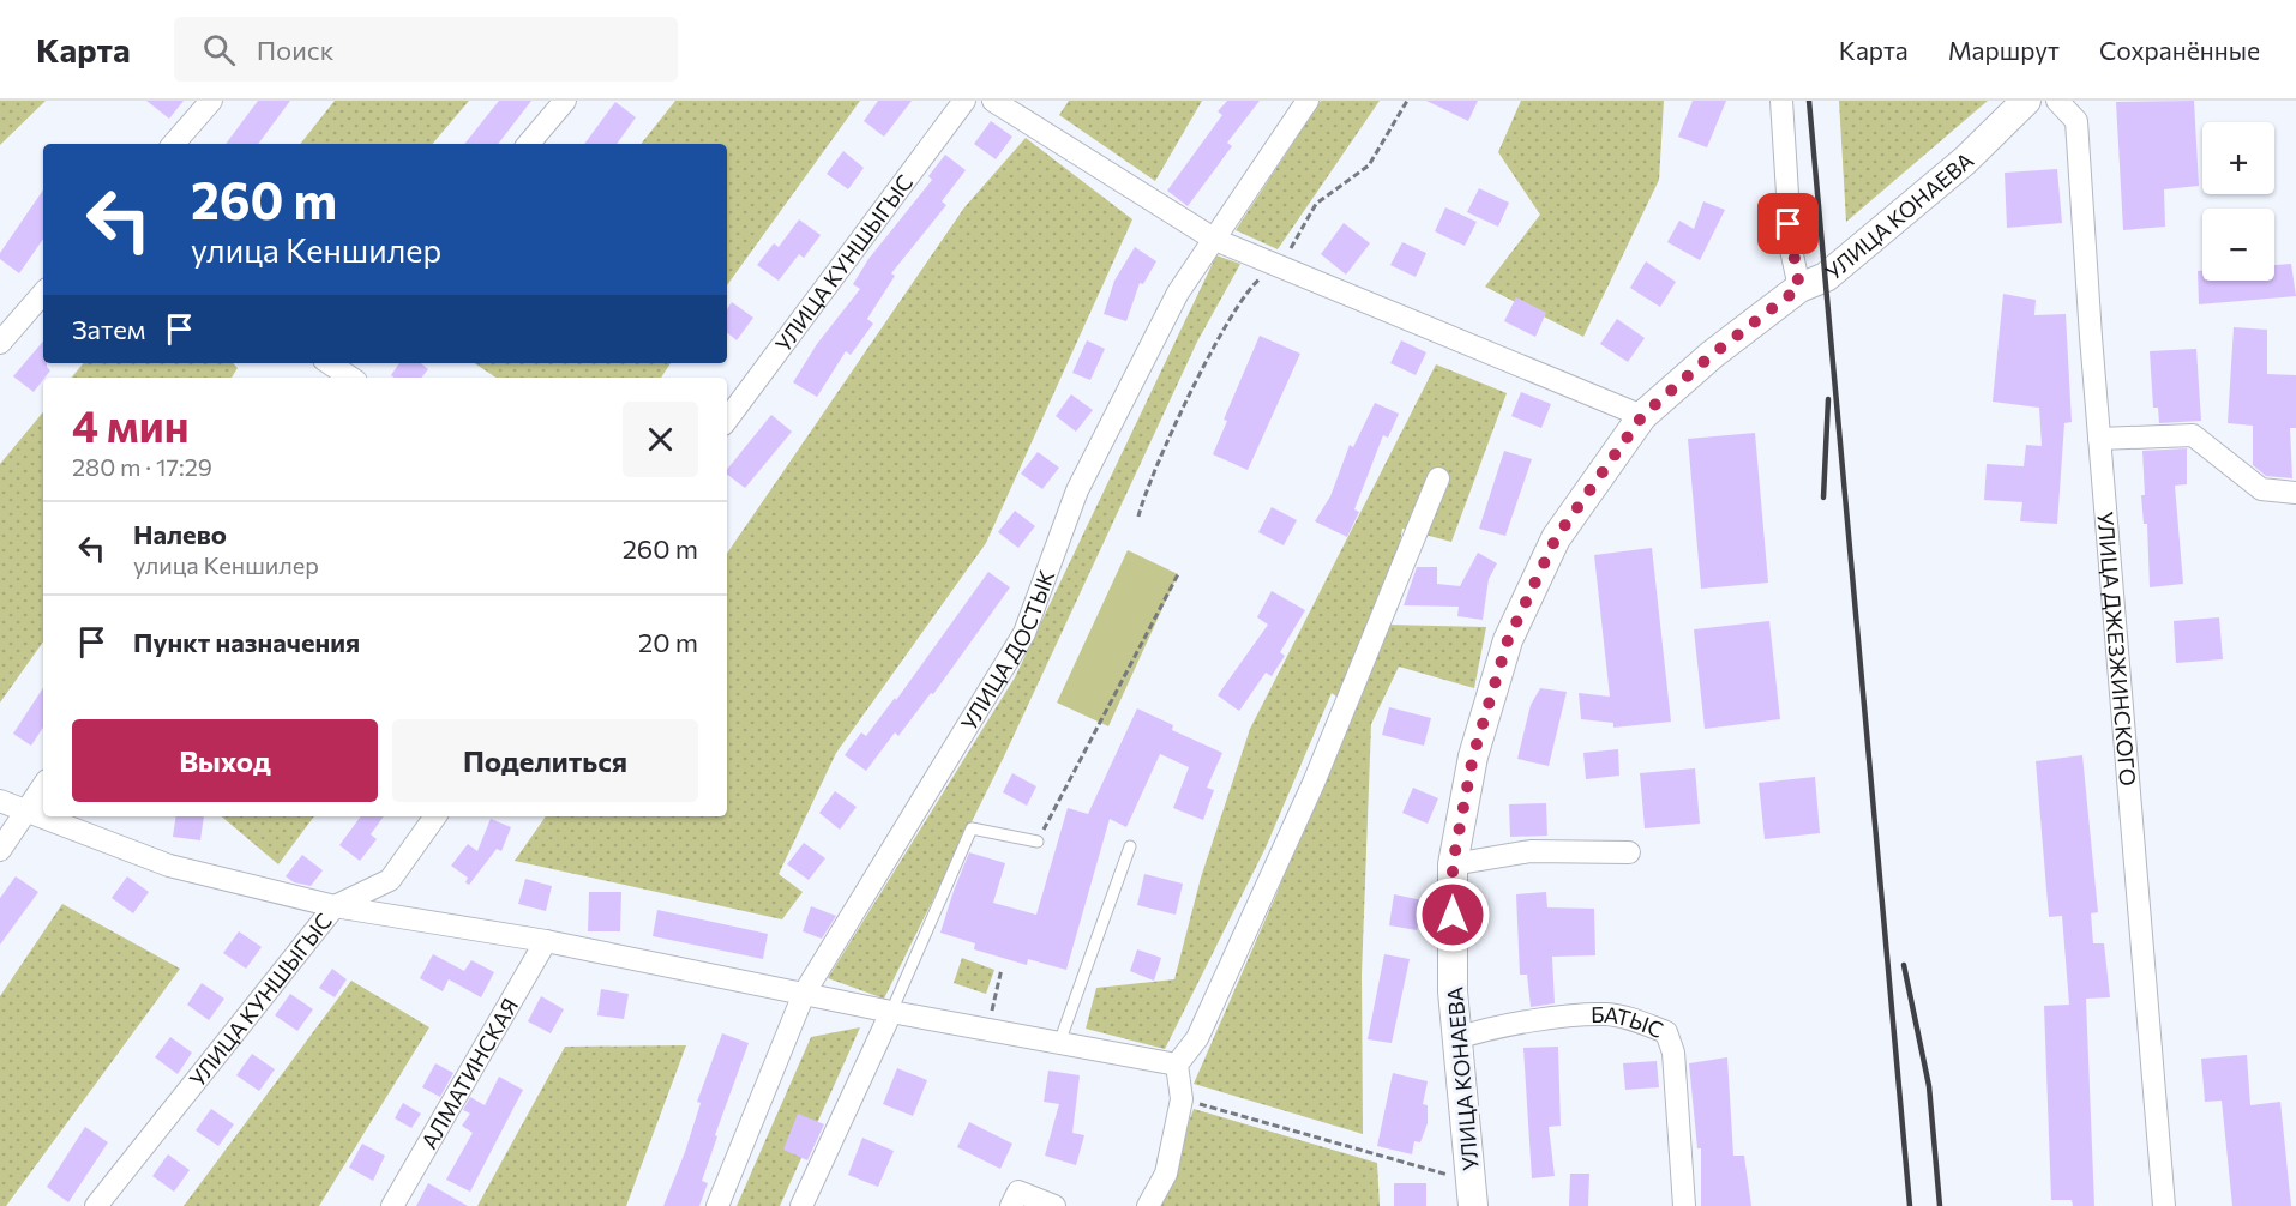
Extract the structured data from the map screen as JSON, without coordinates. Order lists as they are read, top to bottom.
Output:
{
  "streets": {
    "main road": ["УЛИЦА КОНАЕВА"],
    "street": [
      "УЛИЦА КУНШЫГЫС",
      "УЛИЦА ДОСТЫК",
      "УЛИЦА ДЖЕЗЖИНСКОГО",
      "БАТЫС",
      "АЛМАТИНСКАЯ"
    ]
  },
  "crossings": [
    ["УЛИЦА КОНАЕВА", "БАТЫС"]
  ],
  "page": {
    "header": "Карта",
    "search": "Поиск",
    "nav": ["Карта", "Маршрут", "Сохранённые"],
    "map_buttons": ["+", "−"],
    "turn": ["260 m", "улица Кеншилер"],
    "then": "Затем",
    "heading": ["4 мин", "280 m · 17:29"],
    "list": [
      {
        "name": "Налево",
        "note": "улица Кеншилер",
        "value": "260 m"
      },
      {
        "name": "Пункт назначения",
        "value": "20 m"
      }
    ],
    "buttons": ["Выход", "Поделиться"]
  }
}
